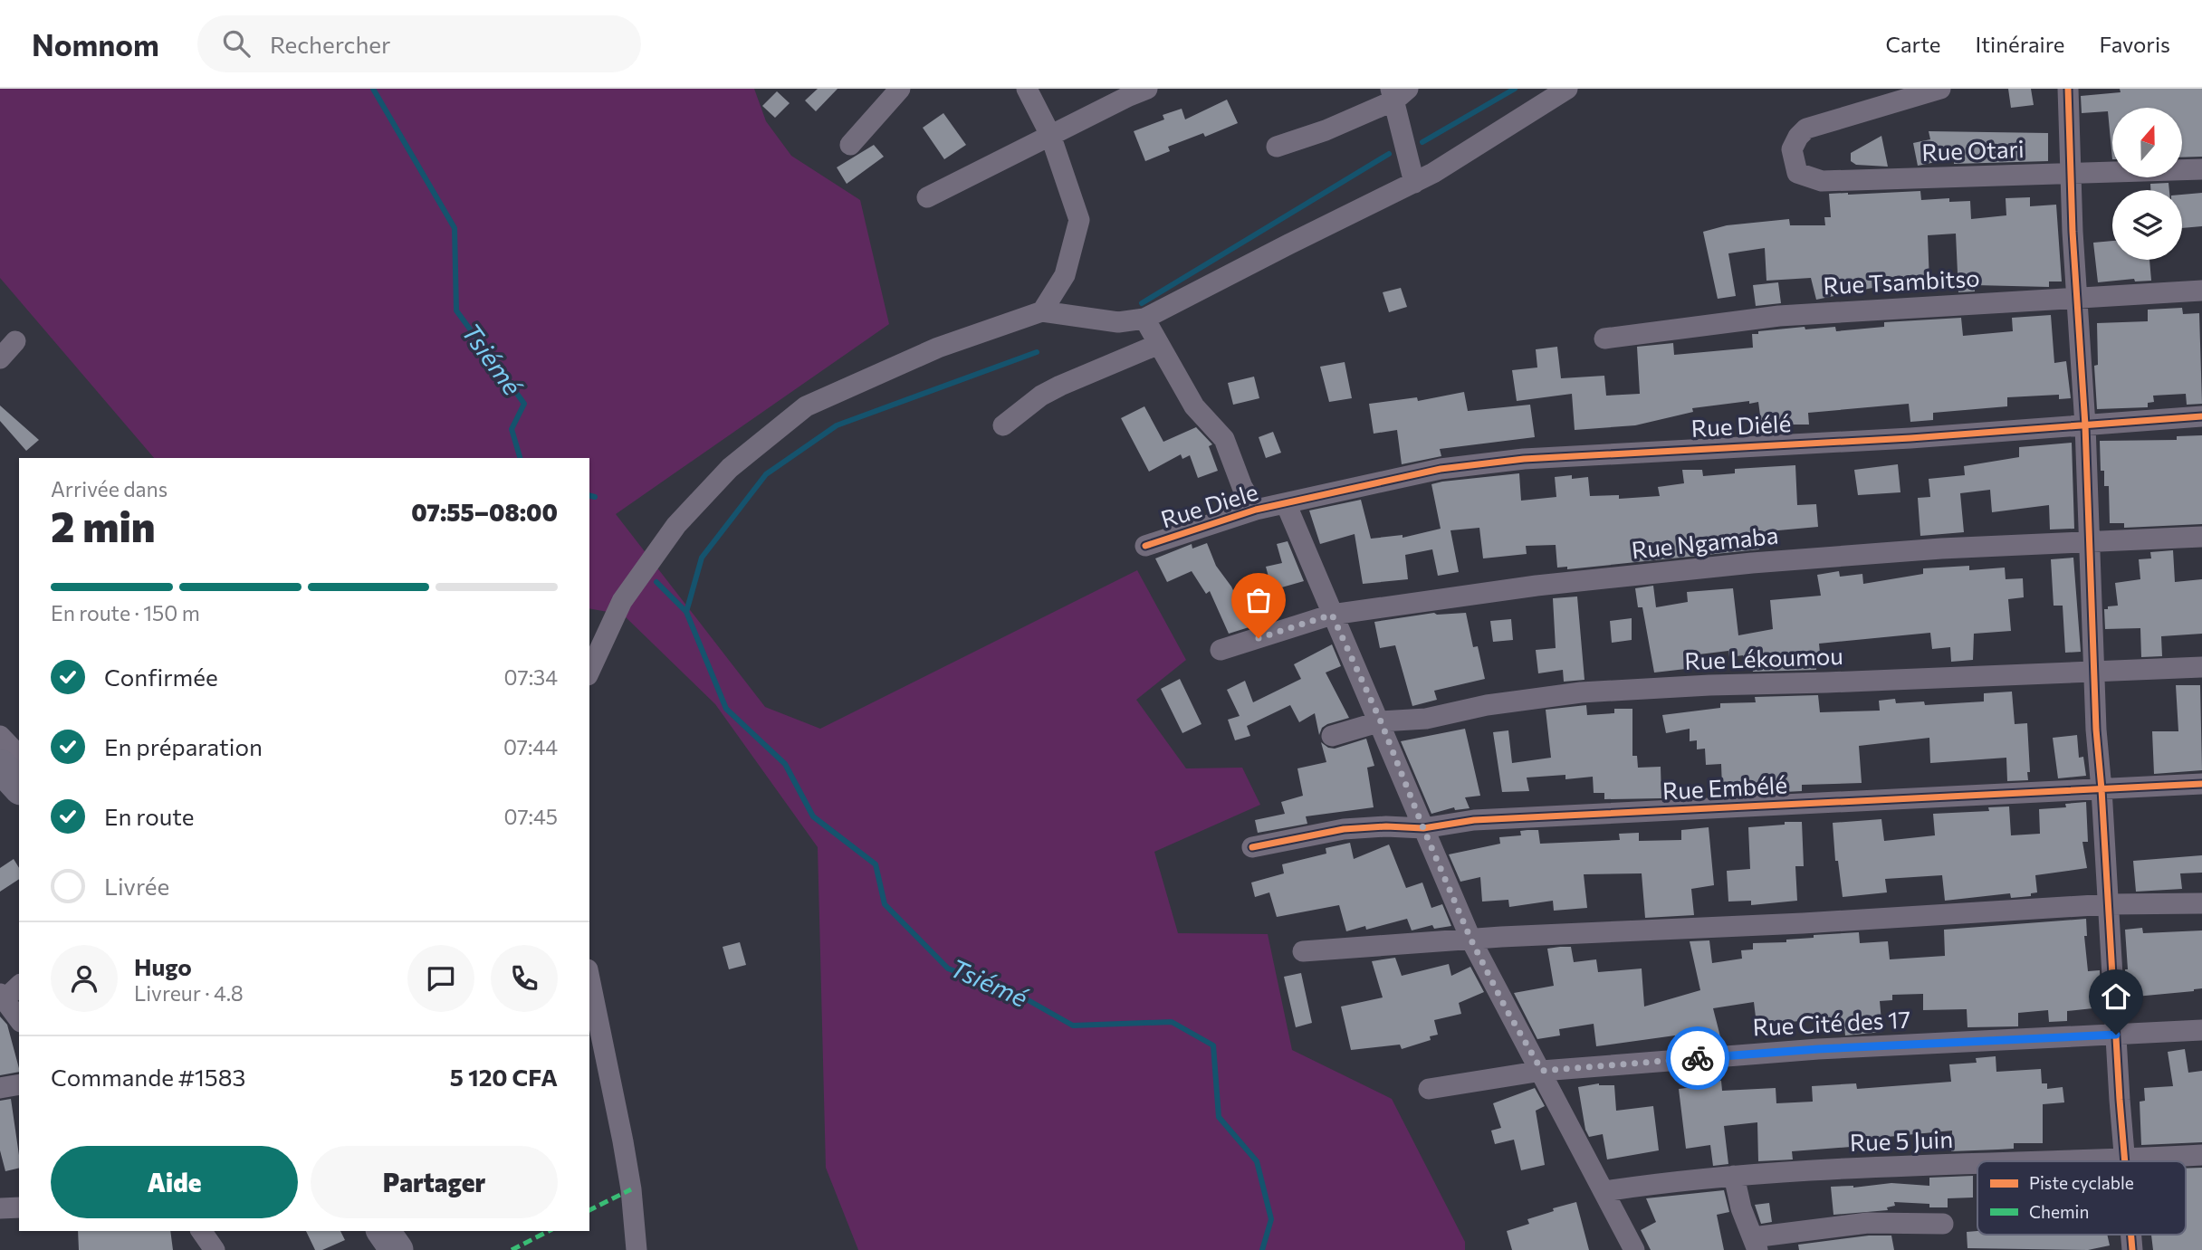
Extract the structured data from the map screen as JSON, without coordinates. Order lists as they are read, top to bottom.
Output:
{
  "streets": {
    "street": [
      "Rue Otari",
      "Rue Tsambitso",
      "Rue Diélé",
      "Rue Diele",
      "Rue Ngamaba",
      "Rue Lékoumou",
      "Rue Embélé",
      "Rue Cité des 17",
      "Rue 5 Juin"
    ]
  },
  "crossings": [
    ["Rue Diélé", "Rue Diele"]
  ],
  "water": ["Tsiémé"],
  "legend": ["Piste cyclable", "Chemin"],
  "north": "top",
  "page": {
    "header": "Nomnom",
    "search": "Rechercher",
    "nav": ["Carte", "Itinéraire", "Favoris"],
    "heading": ["2 min", "Arrivée dans", "07:55–08:00"],
    "panel": [
      "Hugo",
      "Livreur · 4.8",
      "Commande #1583",
      "5 120 CFA"
    ],
    "bar": "En route · 150 m",
    "list": [
      ["Confirmée", "07:34"],
      ["En préparation", "07:44"],
      ["En route", "07:45"],
      "Livrée"
    ],
    "buttons": ["Aide", "Partager"]
  }
}
